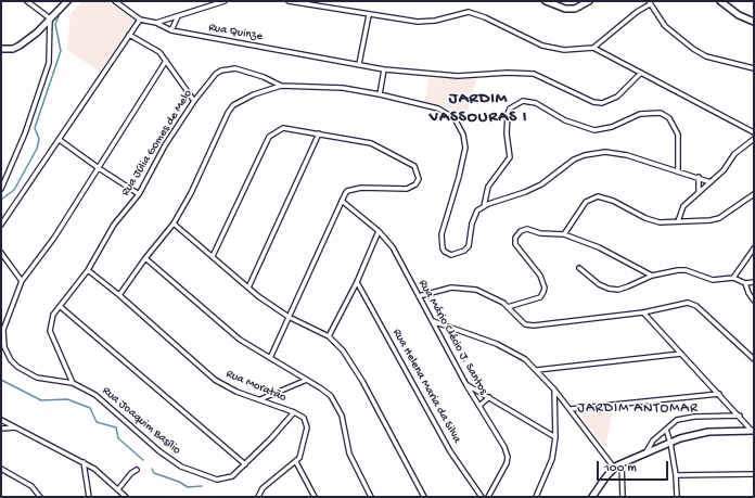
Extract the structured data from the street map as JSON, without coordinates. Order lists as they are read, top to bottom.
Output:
{
  "streets": {
    "street": [
      "Rua Quinze",
      "Rua Júlia Gomes de Melo",
      "Rua Mário Clécio J. Santos",
      "Rua Moratão",
      "Rua Helena Maria da Silva",
      "Rua Joaquim Basílio"
    ]
  },
  "crossings": [
    ["Rua Júlia Gomes de Melo", "Rua Moratão"],
    ["Rua Júlia Gomes de Melo", "Rua Joaquim Basílio"],
    ["Rua Moratão", "Rua Joaquim Basílio"]
  ],
  "districts": ["JARDIM VASSOURAS I", "JARDIM ANTOMAR"],
  "scale_bar": "100 m"
}
